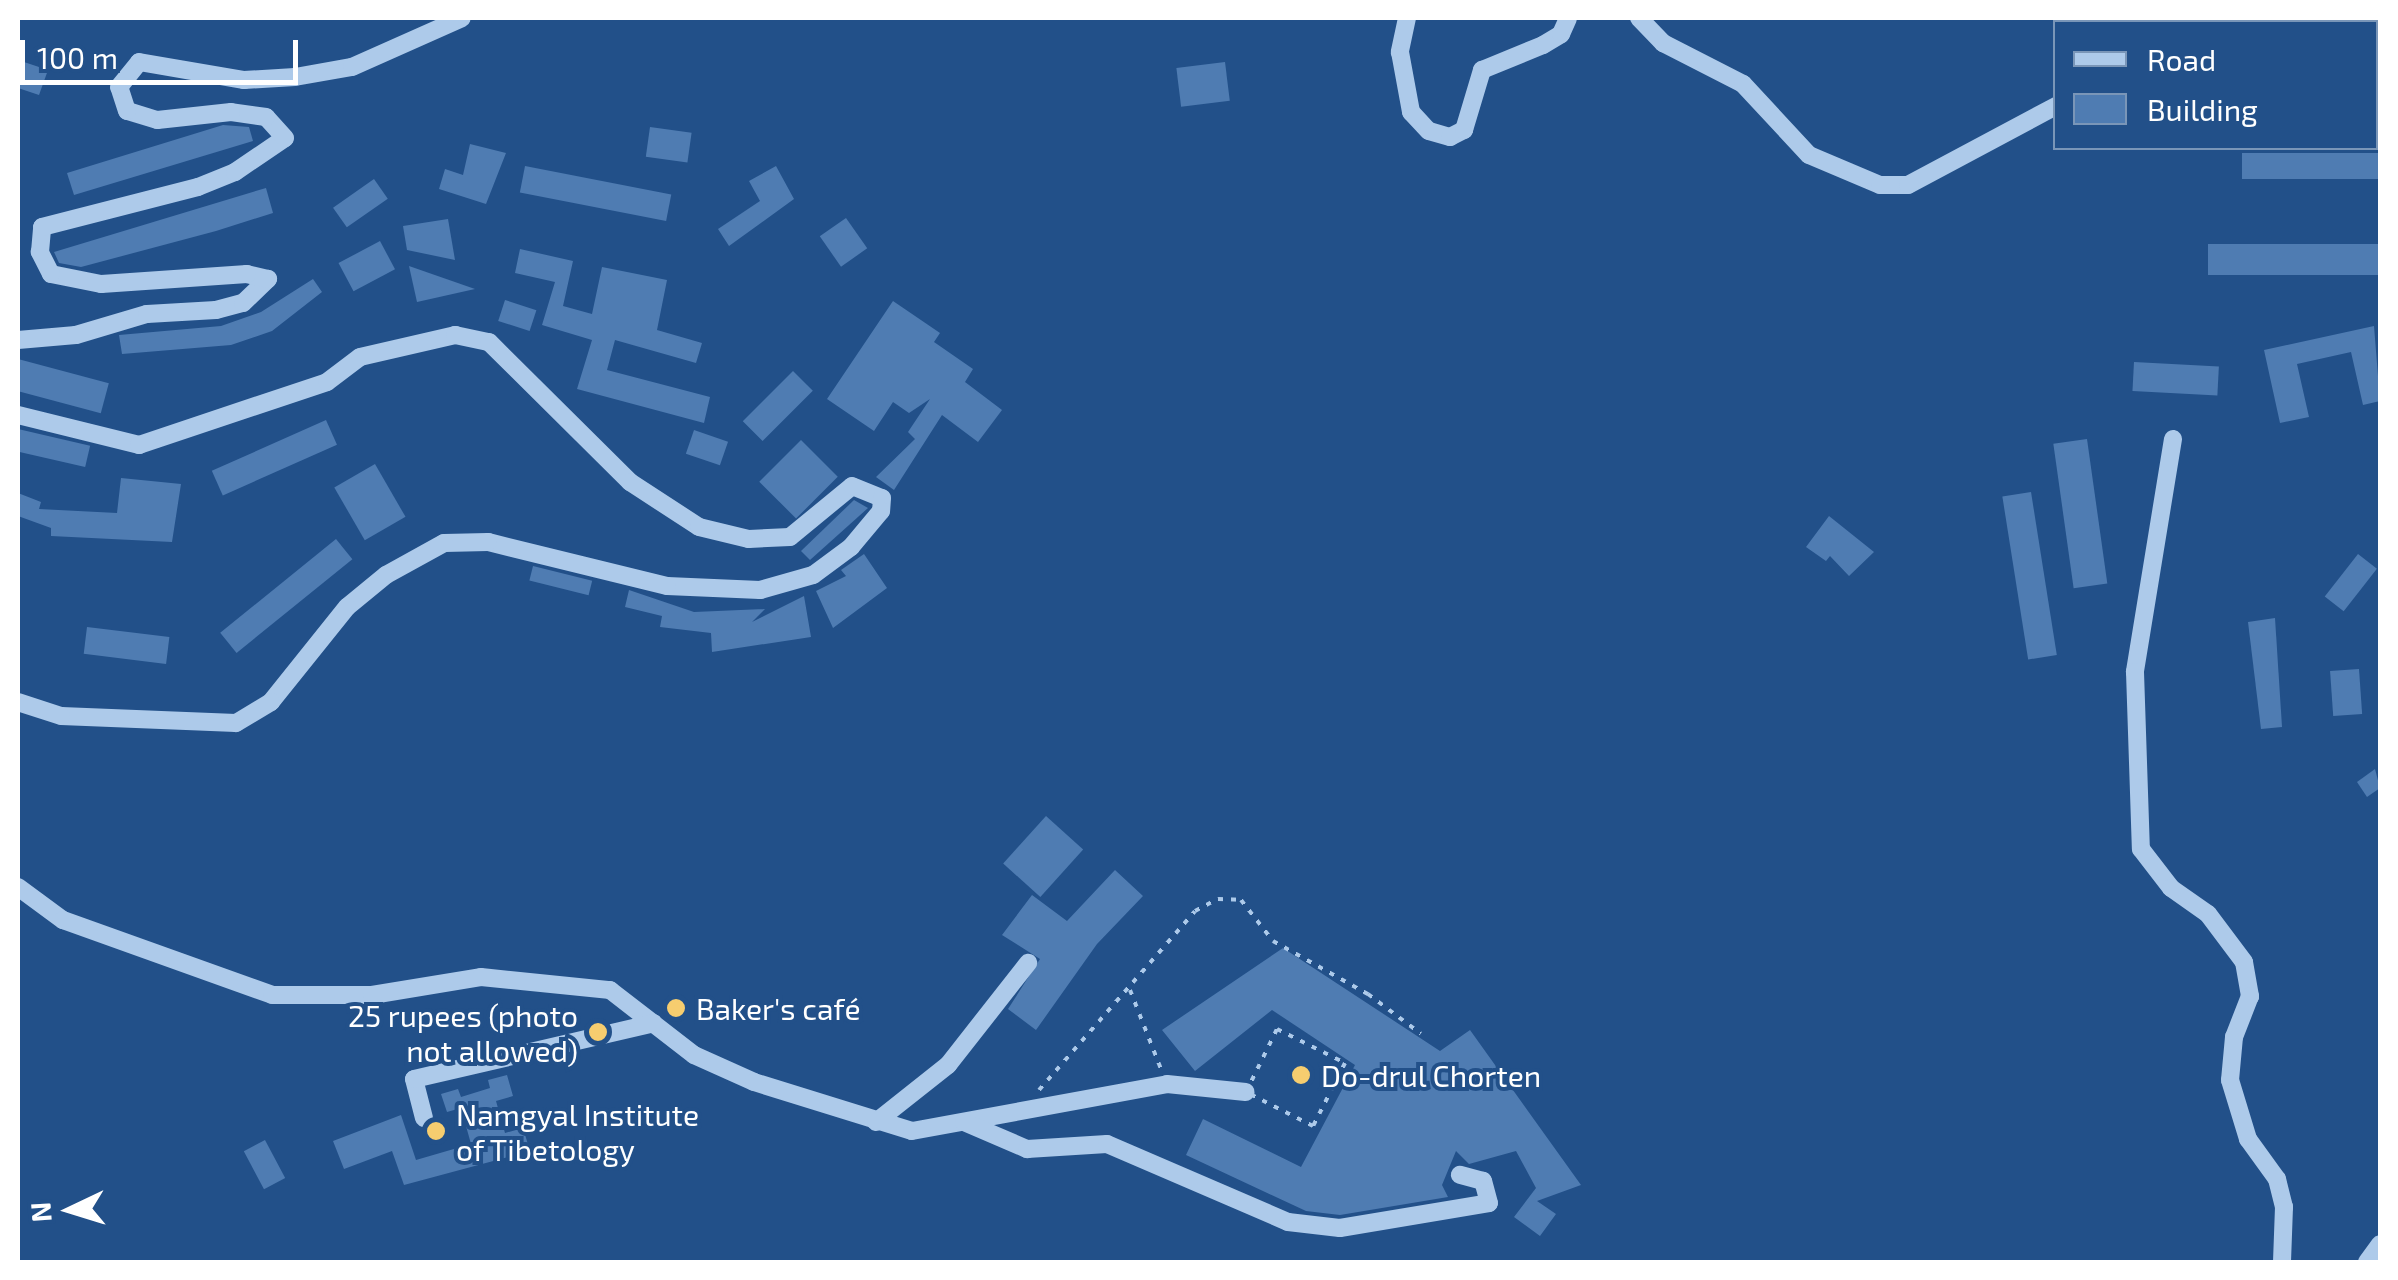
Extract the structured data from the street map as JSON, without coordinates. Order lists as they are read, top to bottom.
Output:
{
  "places": [
    "Baker's café",
    "25 rupees (photo not allowed)",
    "Do-drul Chorten",
    "Namgyal Institute of Tibetology"
  ],
  "legend": ["Road", "Building"],
  "scale_bar": "100 m",
  "north": "left"
}
